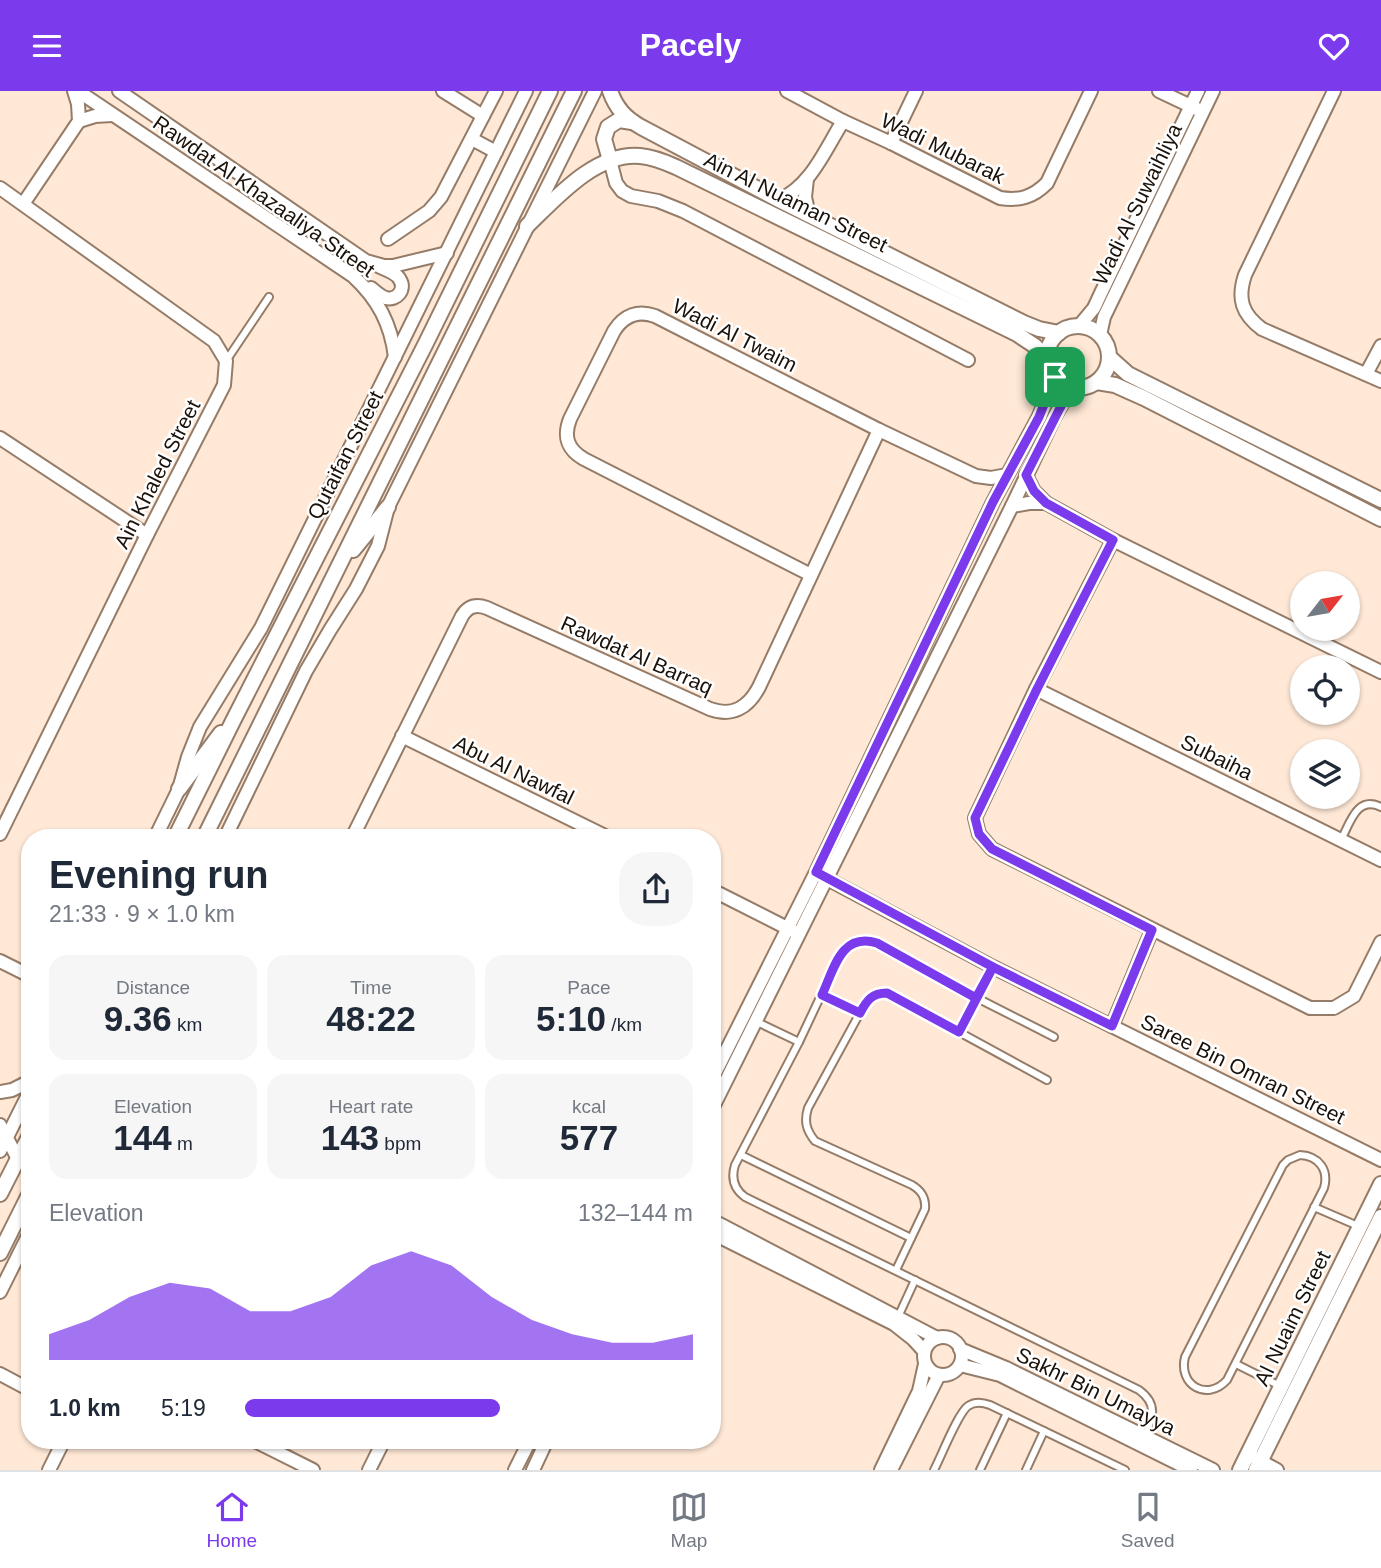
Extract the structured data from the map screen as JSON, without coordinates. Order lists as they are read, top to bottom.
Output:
{
  "streets": {
    "street": [
      "Wadi Mubarak",
      "Rawdat Al Khazaaliya Street",
      "Ain Al Nuaman Street",
      "Wadi Al Suwaihliya",
      "Wadi Al Twaim",
      "Qutaifan Street",
      "Ain Khaled Street",
      "Rawdat Al Barraq",
      "Subaiha",
      "Abu Al Nawfal",
      "Saree Bin Omran Street",
      "Al Nuaim Street",
      "Sakhr Bin Umayya"
    ]
  },
  "crossings": [
    ["Rawdat Al Khazaaliya Street", "Qutaifan Street"],
    ["Ain Al Nuaman Street", "Wadi Al Suwaihliya"],
    ["Wadi Al Twaim", "Rawdat Al Barraq"],
    ["Rawdat Al Barraq", "Abu Al Nawfal"]
  ],
  "north": "top right",
  "page": {
    "header": "Pacely",
    "heading": ["Evening run", "21:33 · 9 × 1.0 km"],
    "stats": [
      ["Distance", "9.36 km"],
      ["Time", "48:22"],
      ["Pace", "5:10 /km"],
      ["Elevation", "144 m"],
      ["Heart rate", "143 bpm"],
      ["kcal", "577"]
    ],
    "chart": ["Elevation", "132–144 m"],
    "list": [
      {
        "name": "1.0 km",
        "note": "5:19"
      }
    ],
    "tabs": ["Home", "Map", "Saved"]
  }
}
